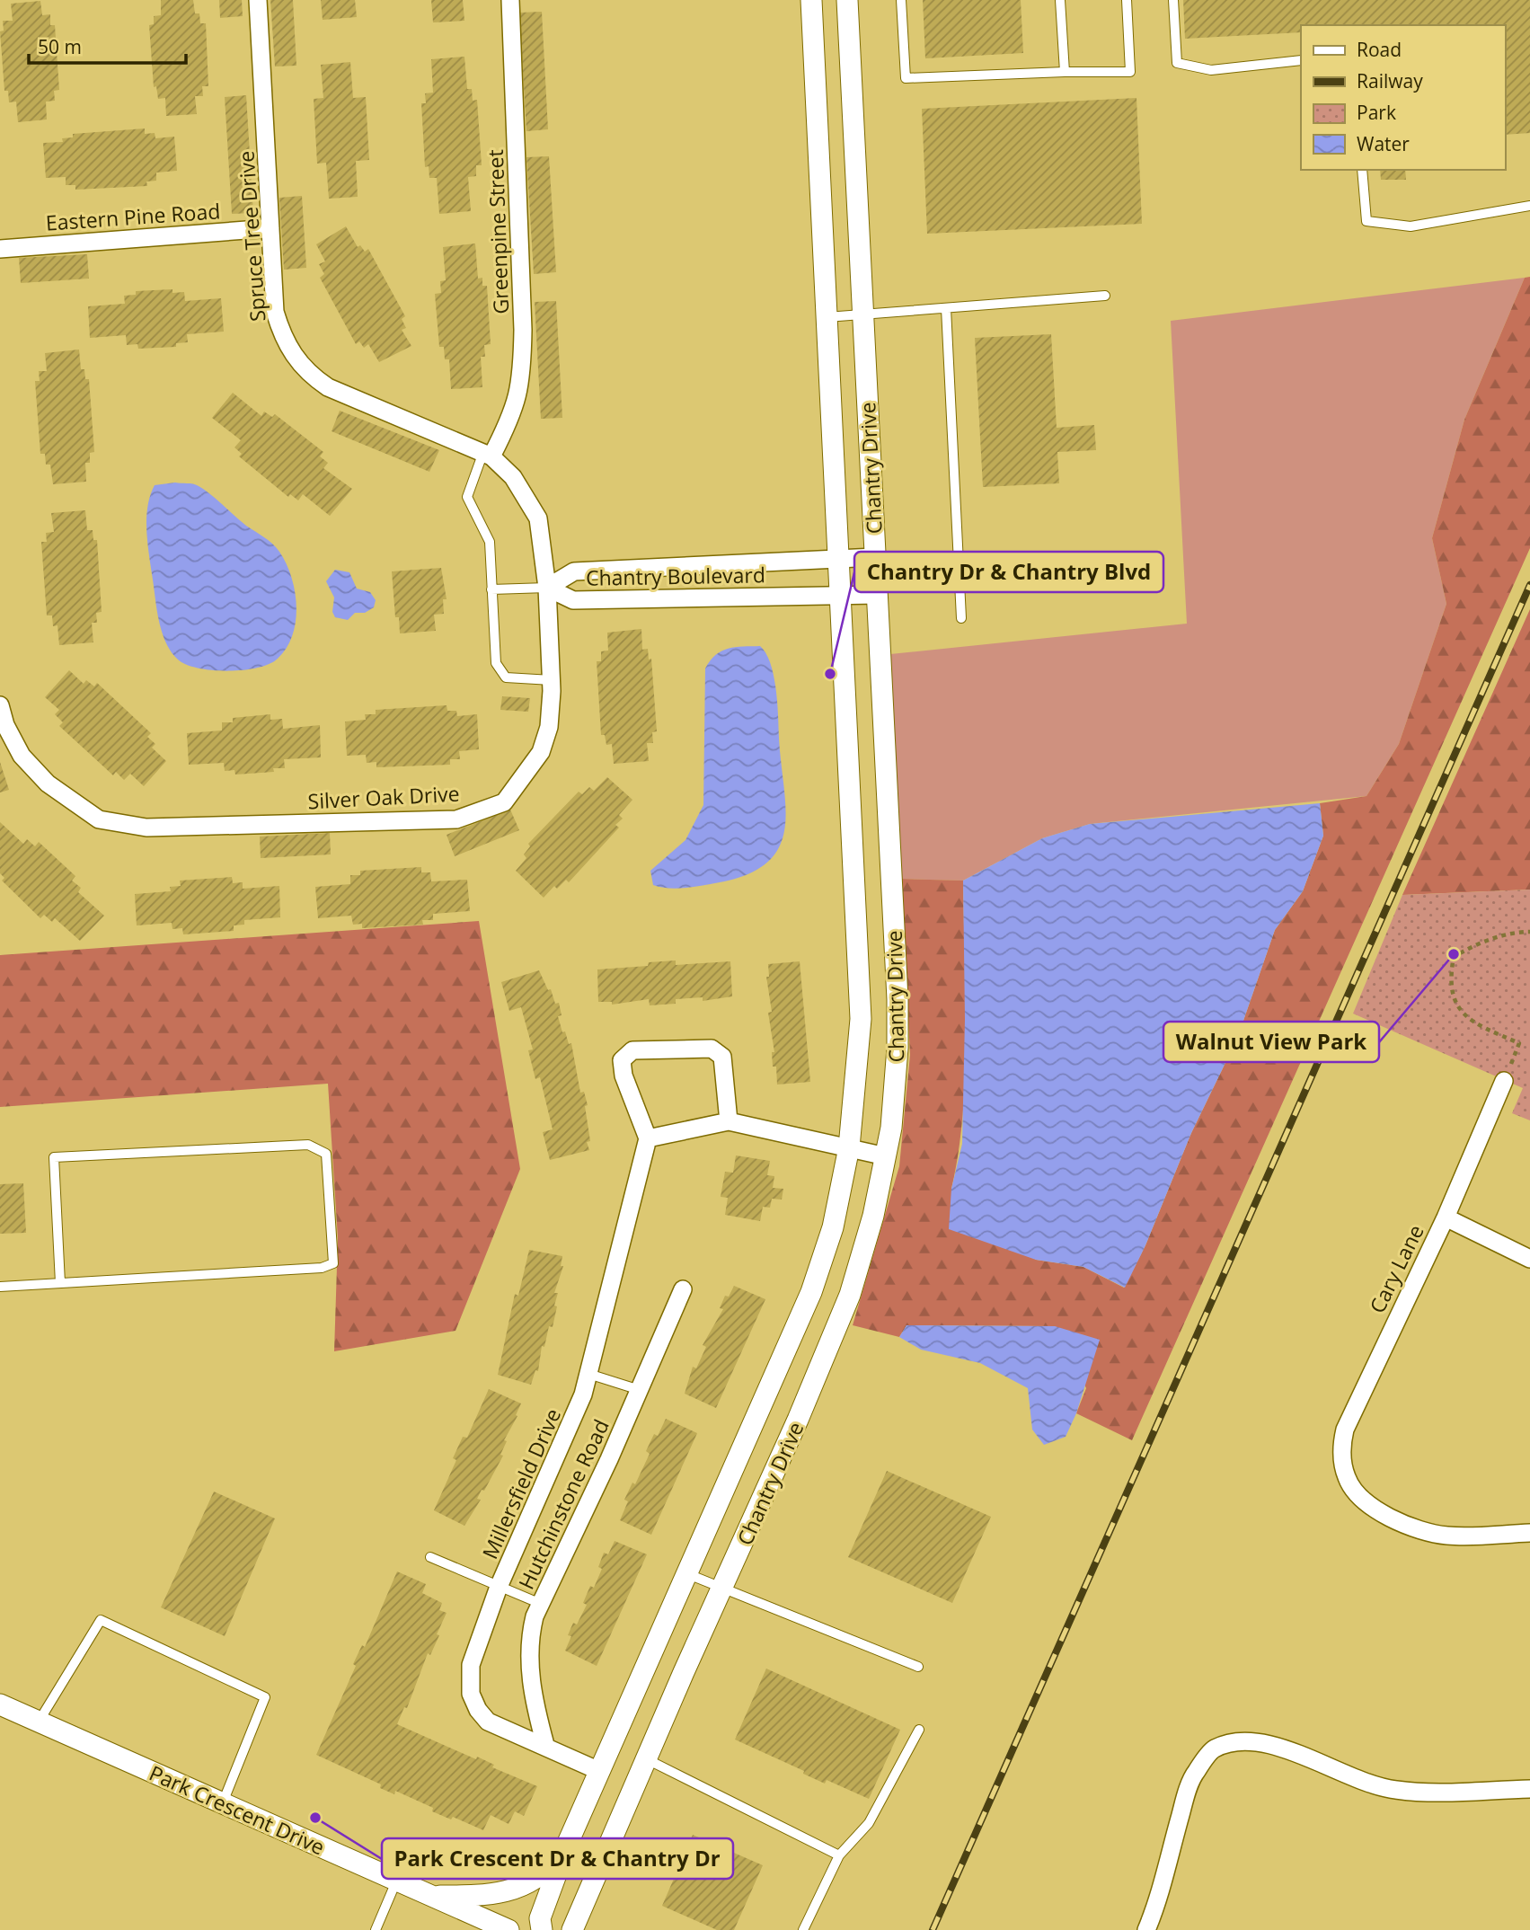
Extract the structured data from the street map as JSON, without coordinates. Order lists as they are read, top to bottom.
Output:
{
  "streets": {
    "street": [
      "Eastern Pine Road",
      "Greenpine Street",
      "Spruce Tree Drive",
      "Chantry Drive",
      "Chantry Boulevard",
      "Silver Oak Drive",
      "Cary Lane",
      "Millersfield Drive",
      "Hutchinstone Road",
      "Park Crescent Drive"
    ]
  },
  "crossings": [
    ["Eastern Pine Road", "Spruce Tree Drive"],
    ["Greenpine Street", "Spruce Tree Drive"],
    ["Greenpine Street", "Silver Oak Drive"],
    ["Spruce Tree Drive", "Silver Oak Drive"],
    ["Chantry Drive", "Chantry Boulevard"],
    ["Chantry Drive", "Millersfield Drive"],
    ["Chantry Boulevard", "Silver Oak Drive"],
    ["Millersfield Drive", "Hutchinstone Road"]
  ],
  "places": ["Chantry Dr & Chantry Blvd", "Walnut View Park", "Park Crescent Dr & Chantry Dr"],
  "legend": [
    "Road",
    "Railway",
    "Park",
    "Water"
  ],
  "scale_bar": "50 m"
}
